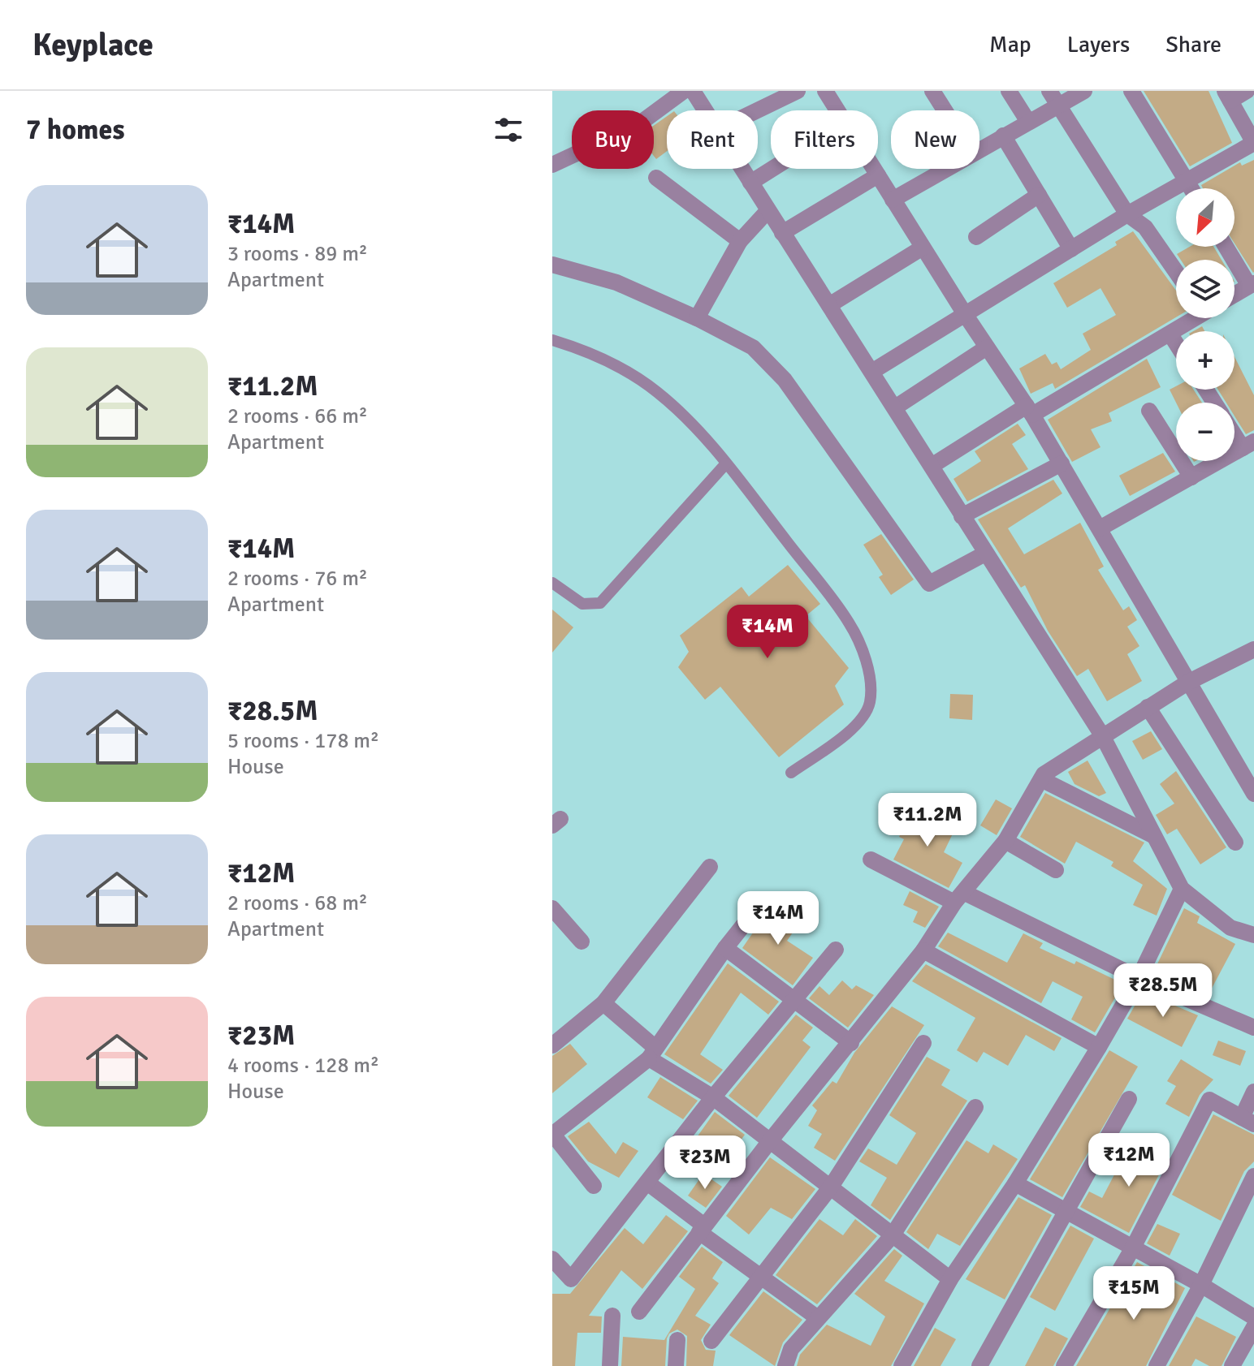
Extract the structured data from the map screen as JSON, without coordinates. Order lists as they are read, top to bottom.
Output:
{
  "north": "bottom left",
  "page": {
    "header": "Keyplace",
    "nav": ["Map", "Layers", "Share"],
    "heading": "7 homes",
    "chip": [
      "Buy",
      "Rent",
      "Filters",
      "New"
    ],
    "list": [
      {
        "name": "₹14M",
        "note": "3 rooms · 89 m² · Apartment"
      },
      {
        "name": "₹11.2M",
        "note": "2 rooms · 66 m² · Apartment"
      },
      {
        "name": "₹14M",
        "note": "2 rooms · 76 m² · Apartment"
      },
      {
        "name": "₹28.5M",
        "note": "5 rooms · 178 m² · House"
      },
      {
        "name": "₹12M",
        "note": "2 rooms · 68 m² · Apartment"
      },
      {
        "name": "₹23M",
        "note": "4 rooms · 128 m² · House"
      }
    ],
    "map_buttons": ["+", "−"],
    "price": [
      "₹14M",
      "₹11.2M",
      "₹14M",
      "₹28.5M",
      "₹12M",
      "₹23M",
      "₹15M"
    ]
  }
}
